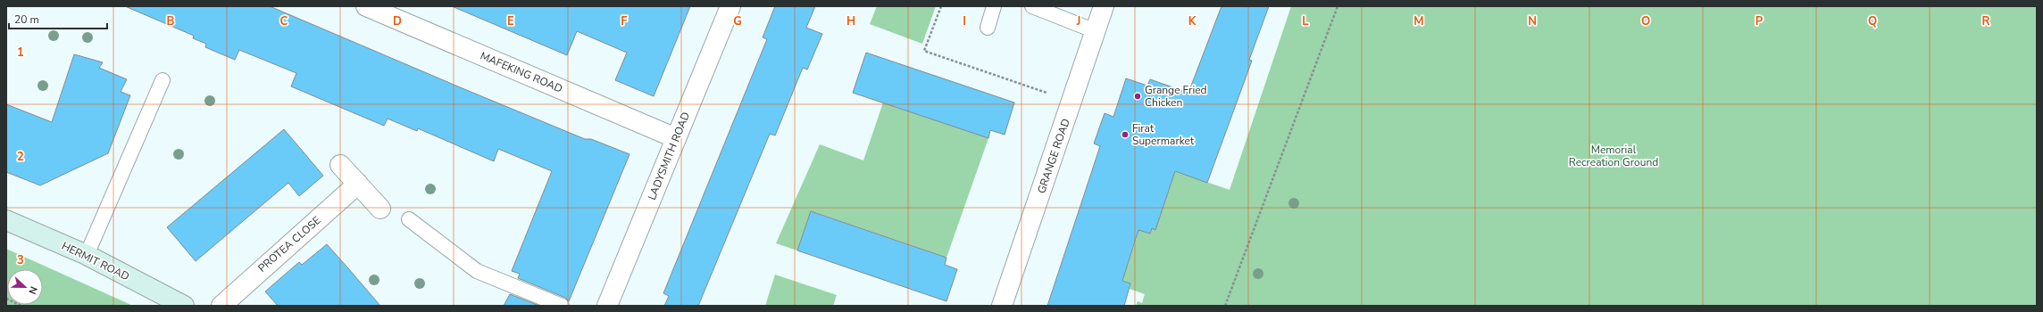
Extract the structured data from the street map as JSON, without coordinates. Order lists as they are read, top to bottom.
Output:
{
  "streets": {
    "street": [
      "MAFEKING ROAD",
      "LADYSMITH ROAD",
      "GRANGE ROAD",
      "PROTEA CLOSE",
      "HERMIT ROAD"
    ]
  },
  "crossings": [
    ["MAFEKING ROAD", "LADYSMITH ROAD"]
  ],
  "parks": ["Memorial Recreation Ground"],
  "places": ["Grange Fried Chicken", "Firat Supermarket"],
  "scale_bar": "20 m",
  "north": "right",
  "grid": {
    "columns": [
      "B",
      "C",
      "D",
      "E",
      "F",
      "G",
      "H",
      "I",
      "J",
      "K",
      "L",
      "M",
      "N",
      "O",
      "P",
      "Q",
      "R"
    ],
    "rows": ["1", "2", "3"]
  }
}
